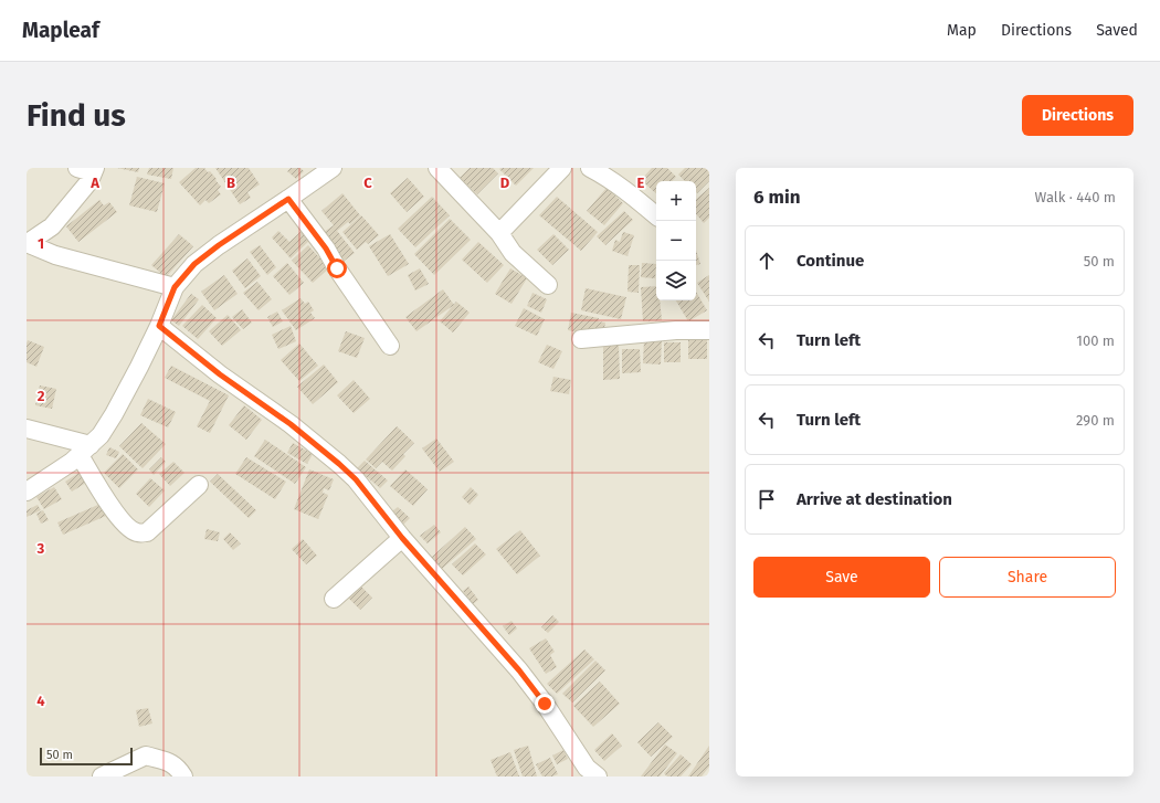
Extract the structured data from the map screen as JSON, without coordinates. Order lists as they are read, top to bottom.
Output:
{
  "scale_bar": "50 m",
  "page": {
    "header": "Mapleaf",
    "nav": ["Map", "Directions", "Saved"],
    "buttons": [
      "Directions",
      ["Save", "Share"]
    ],
    "title": "Find us",
    "heading": ["6 min", "Walk · 440 m"],
    "map_buttons": ["+", "−"],
    "list": [
      ["Continue", "50 m"],
      ["Turn left", "100 m"],
      ["Turn left", "290 m"],
      "Arrive at destination"
    ],
    "scale": "50 m"
  },
  "grid": {
    "columns": [
      "A",
      "B",
      "C",
      "D",
      "E"
    ],
    "rows": [
      "1",
      "2",
      "3",
      "4"
    ]
  }
}
